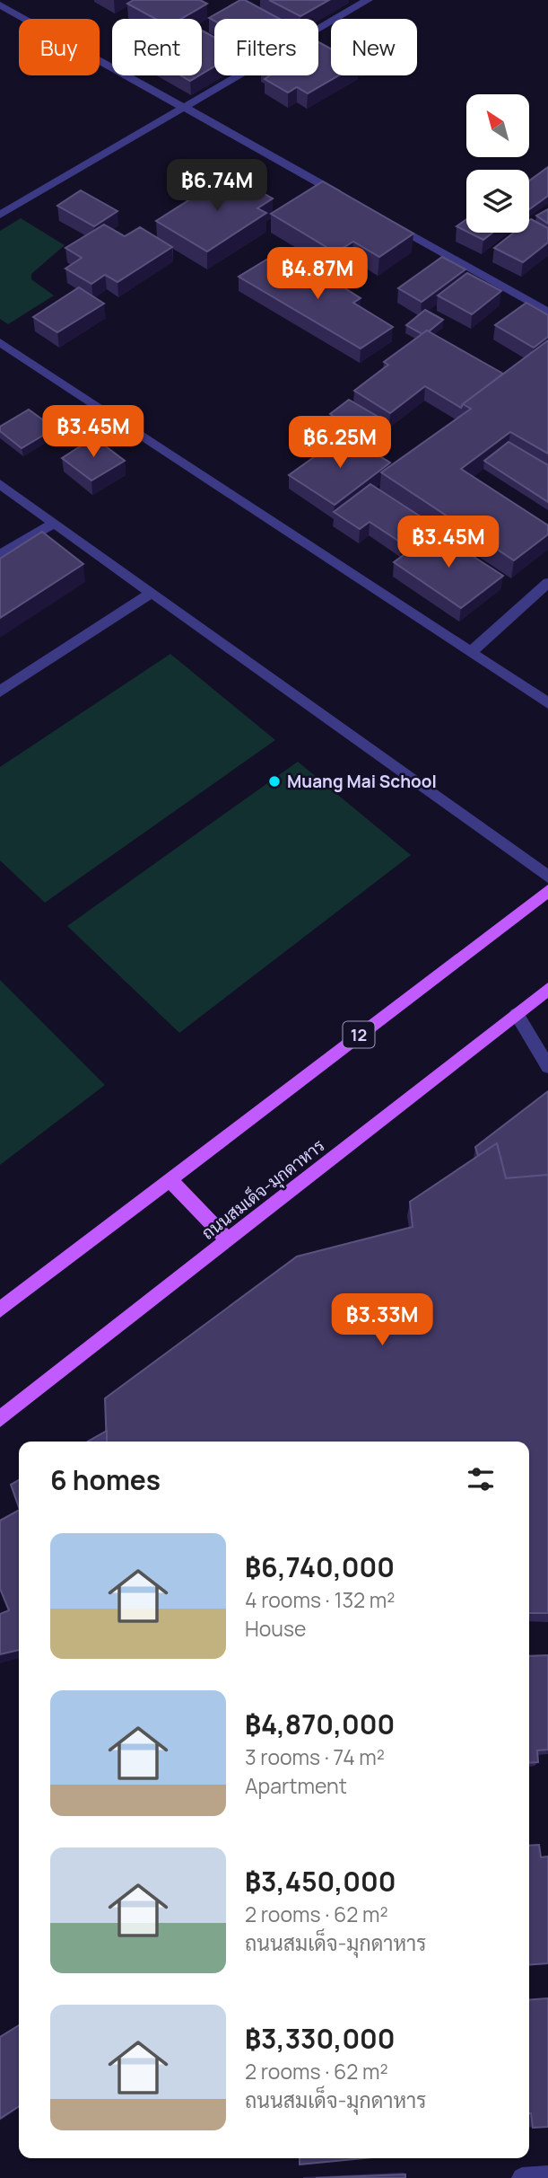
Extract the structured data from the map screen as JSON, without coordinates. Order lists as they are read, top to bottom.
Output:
{
  "streets": {
    "main road": ["12", "ถนนสมเด็จ-มุกดาหาร"]
  },
  "places": ["Muang Mai School"],
  "north": "top left",
  "page": {
    "chip": [
      "Buy",
      "Rent",
      "Filters",
      "New"
    ],
    "price": [
      "฿6.74M",
      "฿4.87M",
      "฿3.45M",
      "฿6.25M",
      "฿3.45M",
      "฿3.33M"
    ],
    "heading": "6 homes",
    "list": [
      {
        "name": "฿6,740,000",
        "note": "4 rooms · 132 m² · House"
      },
      {
        "name": "฿4,870,000",
        "note": "3 rooms · 74 m² · Apartment"
      },
      {
        "name": "฿3,450,000",
        "note": "2 rooms · 62 m² · ถนนสมเด็จ-มุกดาหาร"
      },
      {
        "name": "฿3,330,000",
        "note": "2 rooms · 62 m² · ถนนสมเด็จ-มุกดาหาร"
      }
    ]
  }
}
